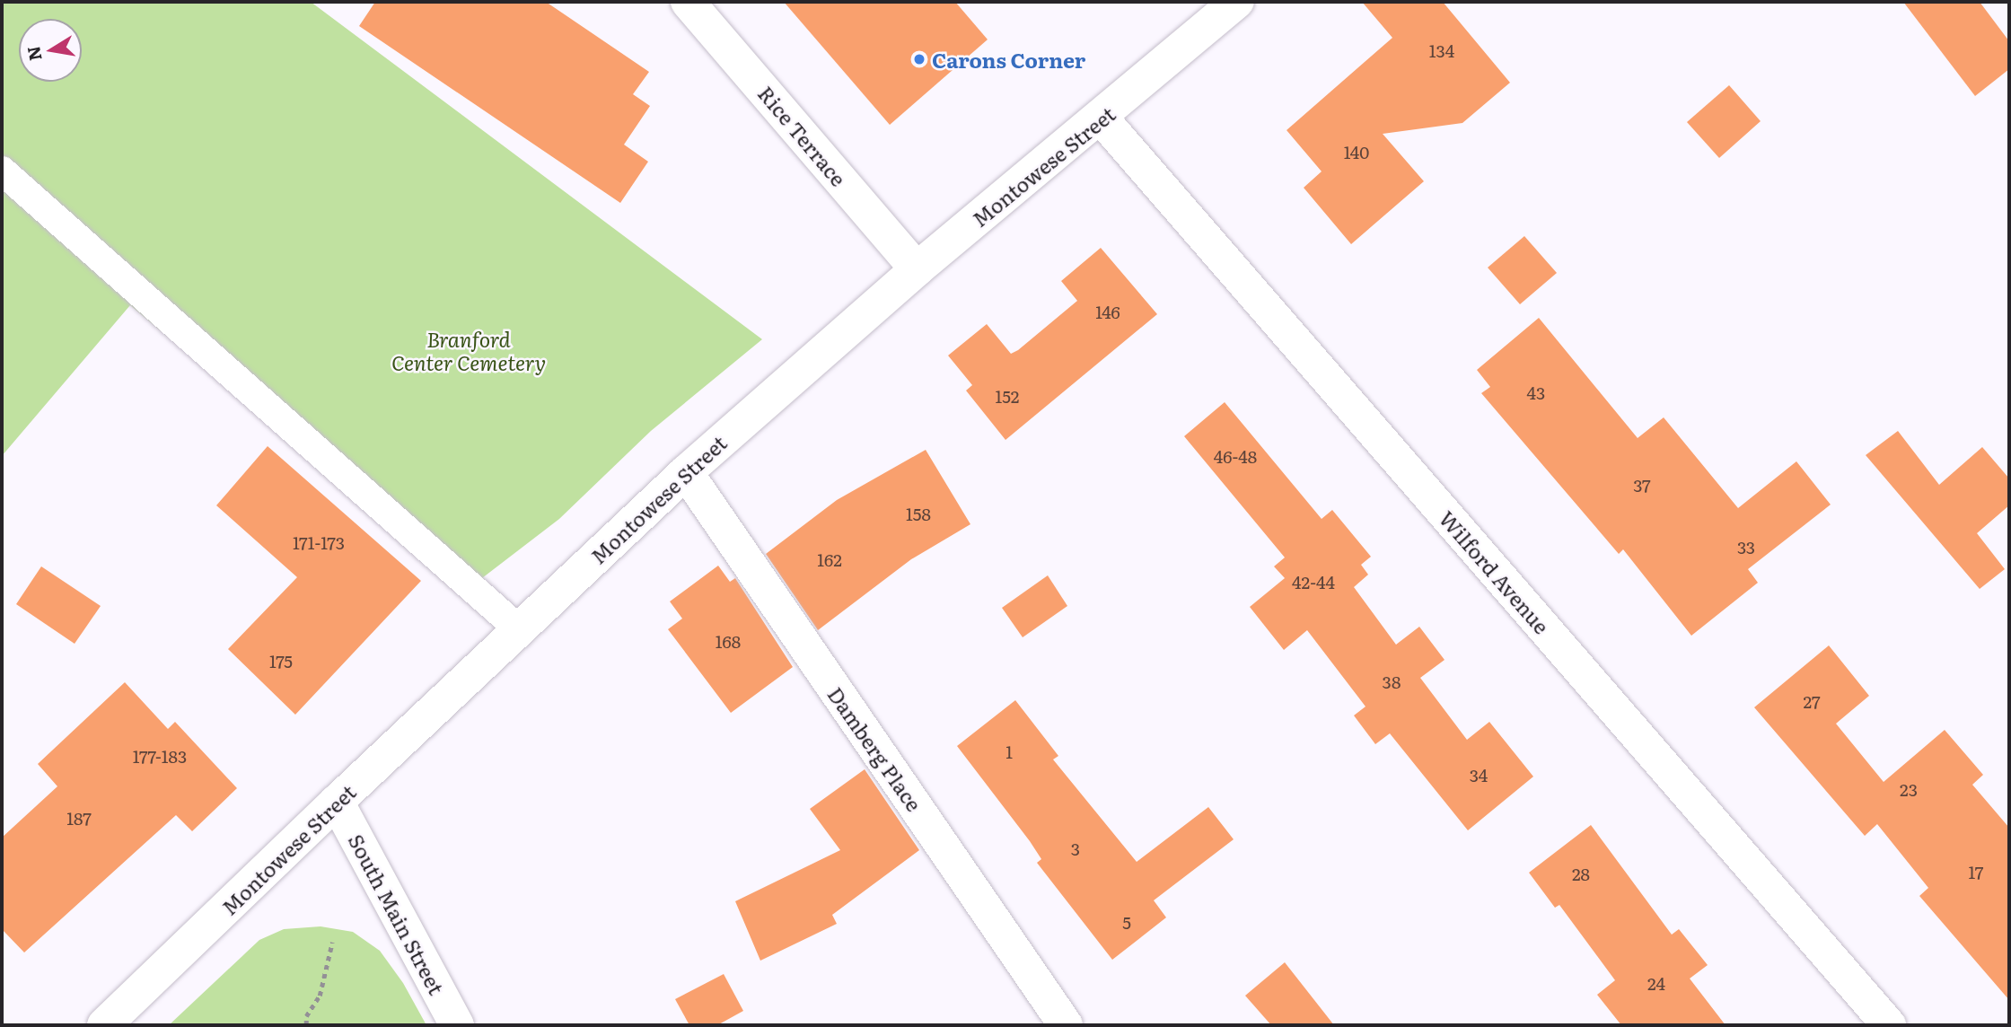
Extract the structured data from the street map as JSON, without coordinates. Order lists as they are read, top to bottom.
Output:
{
  "streets": {
    "street": [
      "Rice Terrace",
      "Montowese Street",
      "Wilford Avenue",
      "Damberg Place",
      "South Main Street"
    ]
  },
  "crossings": [
    ["Rice Terrace", "Montowese Street"],
    ["Montowese Street", "Wilford Avenue"],
    ["Montowese Street", "Damberg Place"],
    ["Montowese Street", "South Main Street"]
  ],
  "parks": ["Branford Center Cemetery"],
  "places": ["Carons Corner"],
  "house_numbers": [
    "134",
    "140",
    "146",
    "43",
    "152",
    "46-48",
    "37",
    "158",
    "171-173",
    "33",
    "162",
    "42-44",
    "168",
    "175",
    "38",
    "27",
    "1",
    "177-183",
    "34",
    "23",
    "187",
    "3",
    "17",
    "28",
    "5",
    "24"
  ],
  "north": "left"
}
